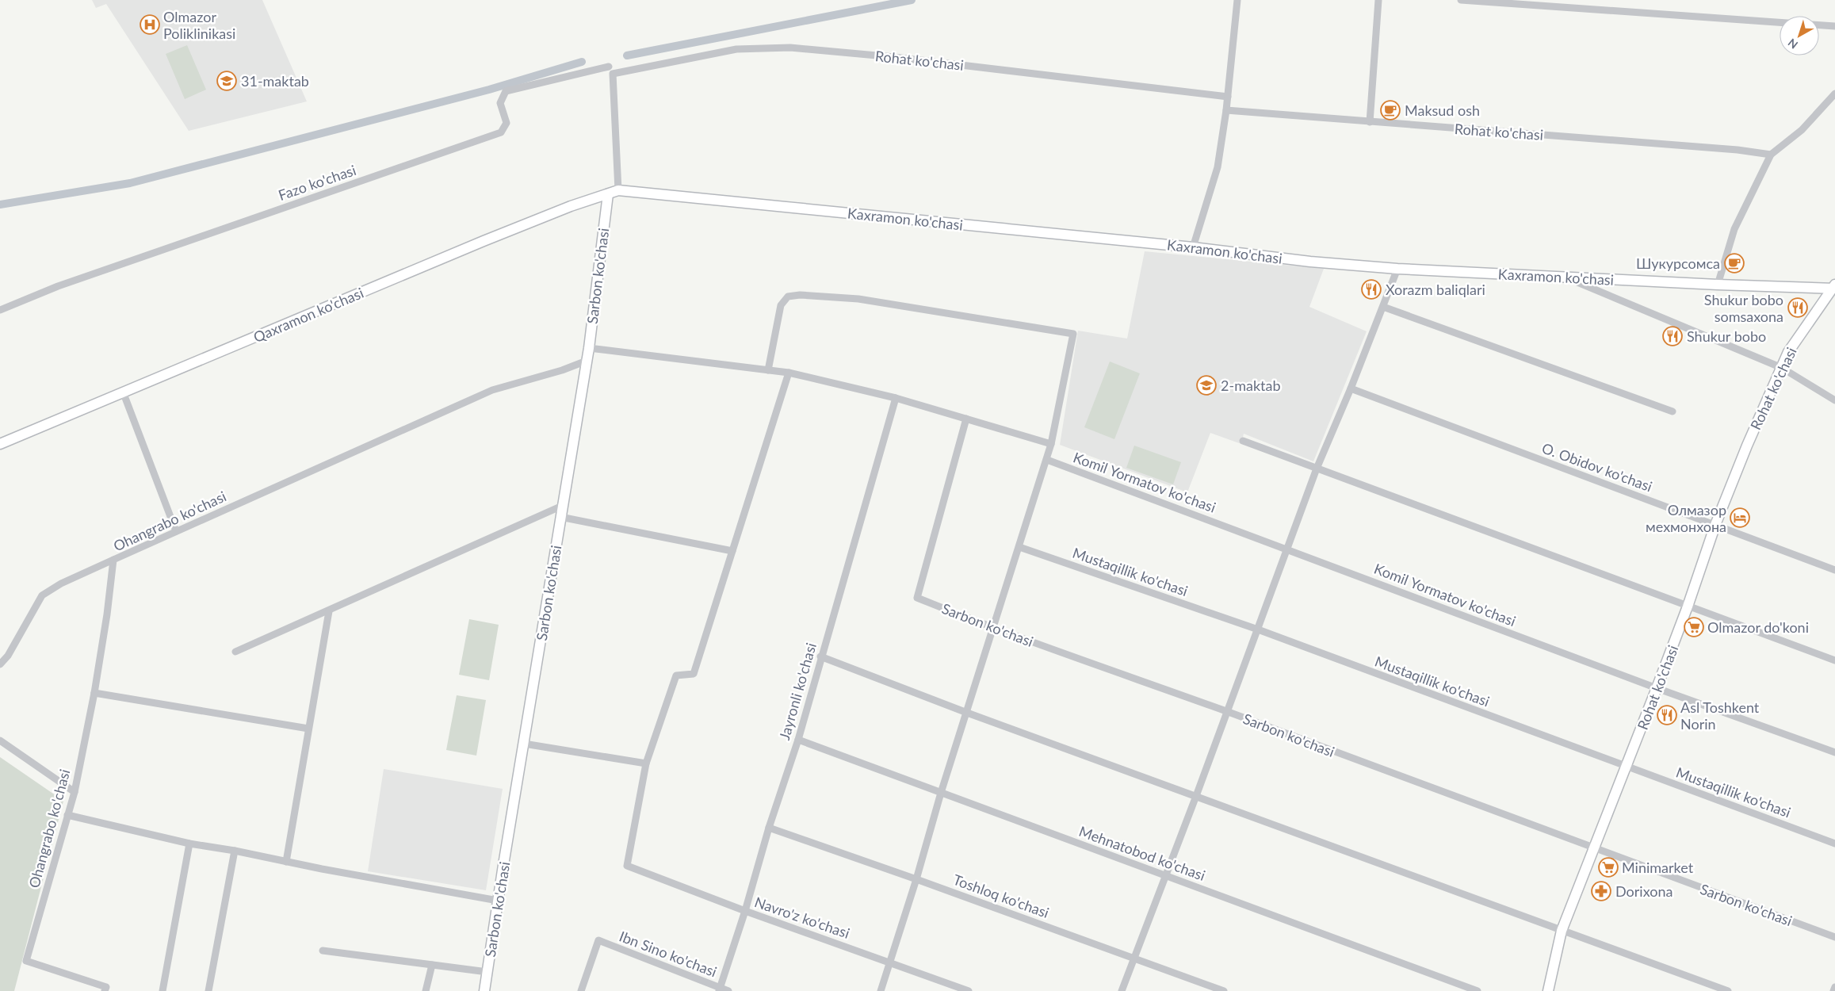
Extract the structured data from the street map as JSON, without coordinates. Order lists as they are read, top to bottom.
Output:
{
  "streets": {
    "street": [
      "Rohat ko'chasi",
      "Fazo ko'chasi",
      "Kaxramon ko'chasi",
      "Sarbon ko'chasi",
      "Qaxramon ko'chasi",
      "O. Obidov ko'chasi",
      "Komil Yormatov ko'chasi",
      "Ohangrabo ko'chasi",
      "Mustaqillik ko'chasi",
      "Jayronli ko'chasi",
      "Mehnatobod ko'chasi",
      "Toshloq ko'chasi",
      "Navro'z ko'chasi",
      "Ibn Sino ko'chasi"
    ]
  },
  "crossings": [
    ["Rohat ko'chasi", "Kaxramon ko'chasi"],
    ["Rohat ko'chasi", "Sarbon ko'chasi"],
    ["Rohat ko'chasi", "Qaxramon ko'chasi"],
    ["Rohat ko'chasi", "O. Obidov ko'chasi"],
    ["Rohat ko'chasi", "Komil Yormatov ko'chasi"],
    ["Rohat ko'chasi", "Mustaqillik ko'chasi"],
    ["Kaxramon ko'chasi", "Qaxramon ko'chasi"],
    ["Sarbon ko'chasi", "Qaxramon ko'chasi"],
    ["Sarbon ko'chasi", "Ohangrabo ko'chasi"],
    ["Jayronli ko'chasi", "Mehnatobod ko'chasi"],
    ["Jayronli ko'chasi", "Toshloq ko'chasi"],
    ["Jayronli ko'chasi", "Navro'z ko'chasi"],
    ["Jayronli ko'chasi", "Ibn Sino ko'chasi"]
  ],
  "places": {
    "hospital": ["Olmazor Poliklinikasi"],
    "school or university": ["31-maktab", "2-maktab"],
    "cafe": ["Maksud osh", "Шукурсомса"],
    "restaurant": [
      "Xorazm baliqlari",
      "Shukur bobo somsaxona",
      "Shukur bobo",
      "Asl Toshkent Norin"
    ],
    "hotel": ["Олмазор мехмонхона"],
    "supermarket": ["Olmazor do'koni", "Minimarket"],
    "pharmacy": ["Dorixona"]
  },
  "north": "bottom left"
}
